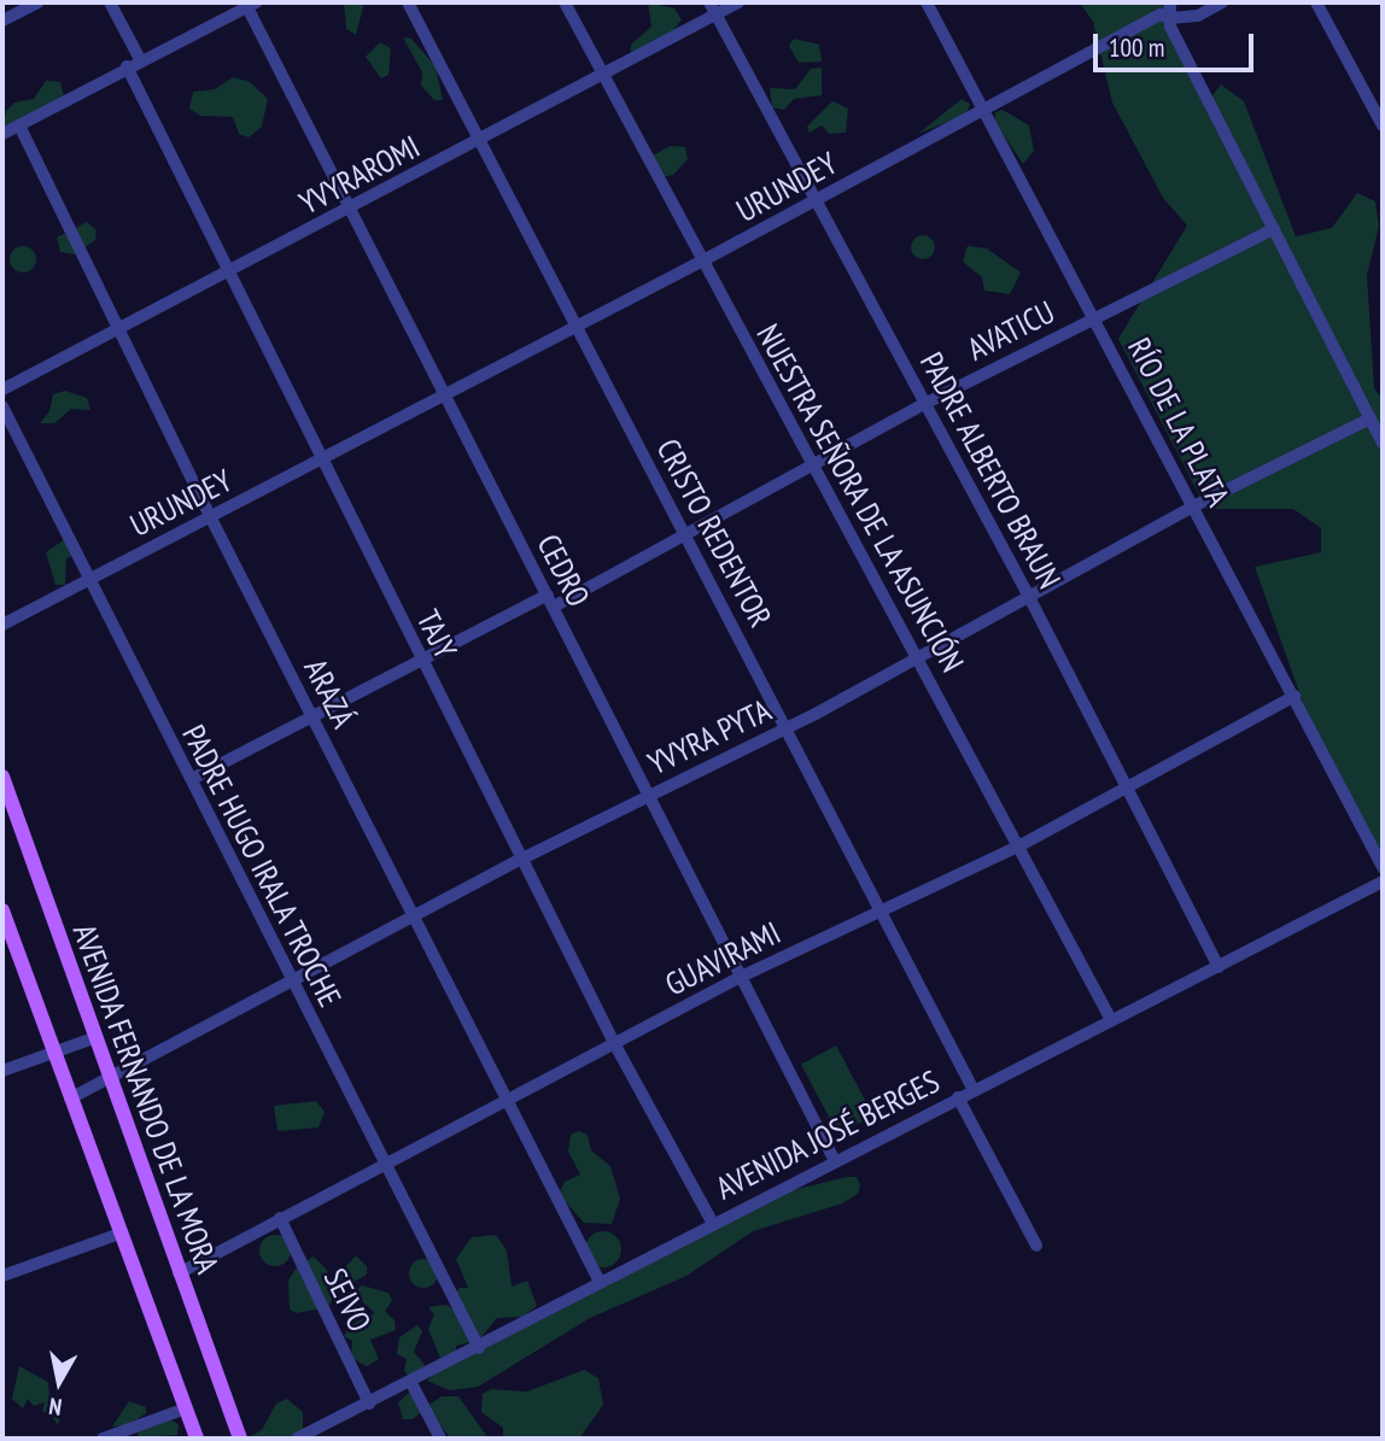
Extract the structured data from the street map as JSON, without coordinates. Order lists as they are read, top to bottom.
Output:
{
  "streets": {
    "main road": ["AVENIDA FERNANDO DE LA MORA"],
    "street": [
      "YVYRAROMI",
      "URUNDEY",
      "AVATICU",
      "RÍO DE LA PLATA",
      "PADRE ALBERTO BRAUN",
      "NUESTRA SEÑORA DE LA ASUNCIÓN",
      "CRISTO REDENTOR",
      "CEDRO",
      "TAJY",
      "ARAZÁ",
      "YVYRA PYTA",
      "PADRE HUGO IRALA TROCHE",
      "GUAVIRAMI",
      "AVENIDA JOSÉ BERGES",
      "SEIVO"
    ]
  },
  "crossings": [
    ["YVYRAROMI", "PADRE ALBERTO BRAUN"],
    ["YVYRAROMI", "NUESTRA SEÑORA DE LA ASUNCIÓN"],
    ["YVYRAROMI", "CRISTO REDENTOR"],
    ["YVYRAROMI", "CEDRO"],
    ["YVYRAROMI", "TAJY"],
    ["YVYRAROMI", "ARAZÁ"],
    ["URUNDEY", "RÍO DE LA PLATA"],
    ["URUNDEY", "PADRE ALBERTO BRAUN"],
    ["URUNDEY", "NUESTRA SEÑORA DE LA ASUNCIÓN"],
    ["URUNDEY", "CRISTO REDENTOR"],
    ["URUNDEY", "CEDRO"],
    ["URUNDEY", "TAJY"],
    ["URUNDEY", "ARAZÁ"],
    ["URUNDEY", "PADRE HUGO IRALA TROCHE"],
    ["AVATICU", "RÍO DE LA PLATA"],
    ["AVATICU", "PADRE ALBERTO BRAUN"],
    ["AVATICU", "NUESTRA SEÑORA DE LA ASUNCIÓN"],
    ["AVATICU", "CRISTO REDENTOR"],
    ["AVATICU", "CEDRO"],
    ["AVATICU", "TAJY"],
    ["AVATICU", "ARAZÁ"],
    ["AVATICU", "PADRE HUGO IRALA TROCHE"],
    ["RÍO DE LA PLATA", "YVYRA PYTA"],
    ["RÍO DE LA PLATA", "GUAVIRAMI"],
    ["PADRE ALBERTO BRAUN", "YVYRA PYTA"],
    ["PADRE ALBERTO BRAUN", "GUAVIRAMI"],
    ["PADRE ALBERTO BRAUN", "AVENIDA JOSÉ BERGES"],
    ["NUESTRA SEÑORA DE LA ASUNCIÓN", "YVYRA PYTA"],
    ["NUESTRA SEÑORA DE LA ASUNCIÓN", "GUAVIRAMI"],
    ["NUESTRA SEÑORA DE LA ASUNCIÓN", "AVENIDA JOSÉ BERGES"],
    ["CRISTO REDENTOR", "YVYRA PYTA"],
    ["CRISTO REDENTOR", "GUAVIRAMI"],
    ["CRISTO REDENTOR", "AVENIDA JOSÉ BERGES"],
    ["CEDRO", "YVYRA PYTA"],
    ["CEDRO", "GUAVIRAMI"],
    ["CEDRO", "AVENIDA JOSÉ BERGES"],
    ["TAJY", "YVYRA PYTA"],
    ["TAJY", "GUAVIRAMI"],
    ["TAJY", "AVENIDA JOSÉ BERGES"],
    ["ARAZÁ", "YVYRA PYTA"],
    ["ARAZÁ", "GUAVIRAMI"],
    ["ARAZÁ", "AVENIDA JOSÉ BERGES"],
    ["YVYRA PYTA", "PADRE HUGO IRALA TROCHE"],
    ["YVYRA PYTA", "AVENIDA FERNANDO DE LA MORA"],
    ["PADRE HUGO IRALA TROCHE", "GUAVIRAMI"],
    ["PADRE HUGO IRALA TROCHE", "AVENIDA JOSÉ BERGES"],
    ["GUAVIRAMI", "AVENIDA FERNANDO DE LA MORA"],
    ["GUAVIRAMI", "SEIVO"],
    ["AVENIDA JOSÉ BERGES", "SEIVO"]
  ],
  "scale_bar": "100 m",
  "north": "bottom"
}
